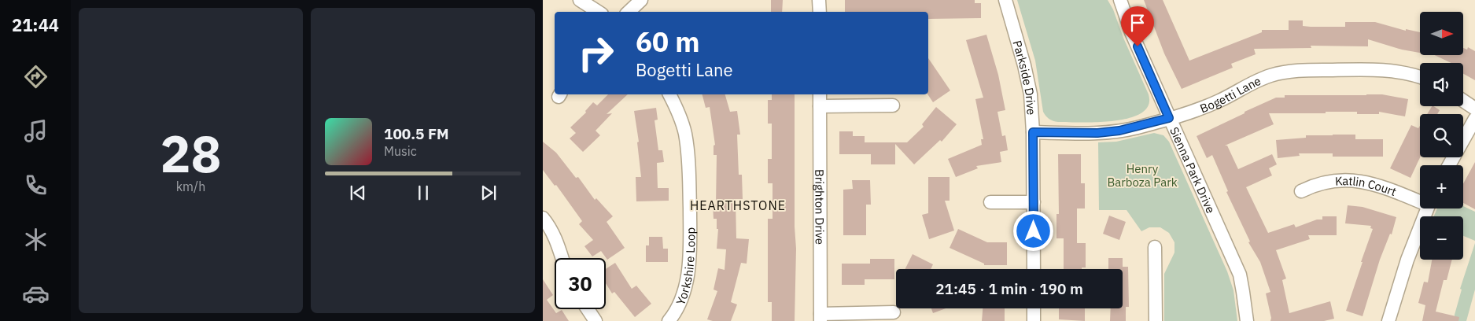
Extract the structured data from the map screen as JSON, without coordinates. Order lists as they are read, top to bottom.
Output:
{
  "streets": {
    "street": [
      "Parkside Drive",
      "Bogetti Lane",
      "Sienna Park Drive",
      "Katlin Court",
      "Brighton Drive",
      "Yorkshire Loop"
    ]
  },
  "crossings": [
    ["Parkside Drive", "Bogetti Lane"],
    ["Bogetti Lane", "Sienna Park Drive"]
  ],
  "districts": ["HEARTHSTONE"],
  "parks": ["Henry Barboza Park"],
  "north": "right",
  "page": {
    "tabs": "21:44",
    "tile": ["28", "km/h"],
    "map_buttons": ["+", "−"],
    "turn": ["60 m", "Bogetti Lane"],
    "song": ["100.5 FM", "Music"],
    "limit": "30",
    "trip": "21:45 · 1 min · 190 m"
  }
}
